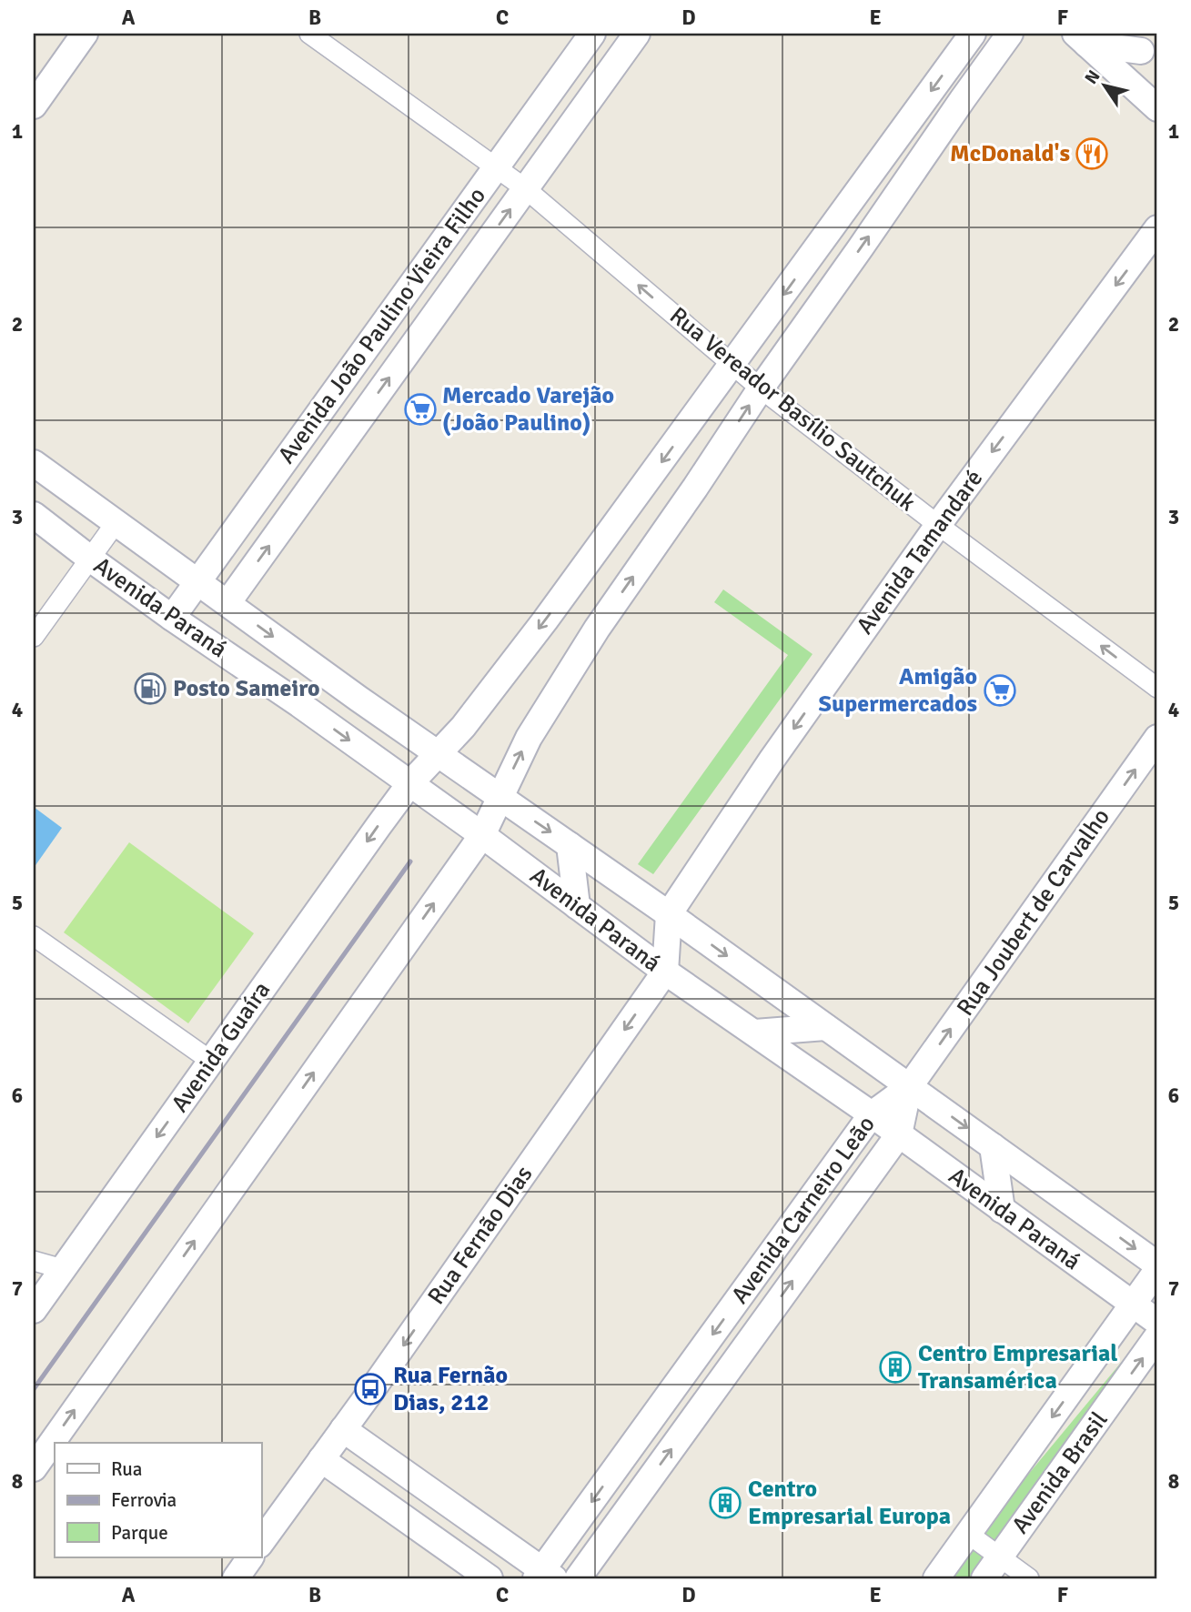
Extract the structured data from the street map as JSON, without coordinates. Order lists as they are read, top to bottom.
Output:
{
  "streets": {
    "main road": [
      "Avenida João Paulino Vieira Filho",
      "Avenida Tamandaré",
      "Avenida Paraná",
      "Rua Joubert de Carvalho",
      "Avenida Guaíra",
      "Avenida Carneiro Leão",
      "Rua Fernão Dias",
      "Avenida Brasil"
    ],
    "street": ["Rua Vereador Basílio Sautchuk"]
  },
  "crossings": [
    ["Avenida João Paulino Vieira Filho", "Rua Vereador Basílio Sautchuk"],
    ["Avenida João Paulino Vieira Filho", "Avenida Paraná"],
    ["Rua Vereador Basílio Sautchuk", "Avenida Tamandaré"],
    ["Rua Vereador Basílio Sautchuk", "Avenida Guaíra"],
    ["Avenida Tamandaré", "Avenida Paraná"],
    ["Avenida Paraná", "Rua Joubert de Carvalho"],
    ["Avenida Paraná", "Avenida Guaíra"],
    ["Avenida Paraná", "Avenida Carneiro Leão"],
    ["Avenida Paraná", "Rua Fernão Dias"],
    ["Avenida Paraná", "Avenida Brasil"],
    ["Rua Joubert de Carvalho", "Avenida Carneiro Leão"]
  ],
  "one_way": ["Rua Vereador Basílio Sautchuk", "Rua Joubert de Carvalho"],
  "places": {
    "restaurant": ["McDonald's"],
    "supermarket": ["Mercado Varejão (João Paulino)", "Amigão Supermercados"],
    "fuel station": ["Posto Sameiro"],
    "building": ["Centro Empresarial Transamérica", "Centro Empresarial Europa"],
    "bus stop": ["Rua Fernão Dias, 212"]
  },
  "legend": ["Rua", "Ferrovia", "Parque"],
  "north": "top left",
  "grid": {
    "columns": [
      "A",
      "B",
      "C",
      "D",
      "E",
      "F"
    ],
    "rows": [
      "1",
      "2",
      "3",
      "4",
      "5",
      "6",
      "7",
      "8"
    ]
  }
}
